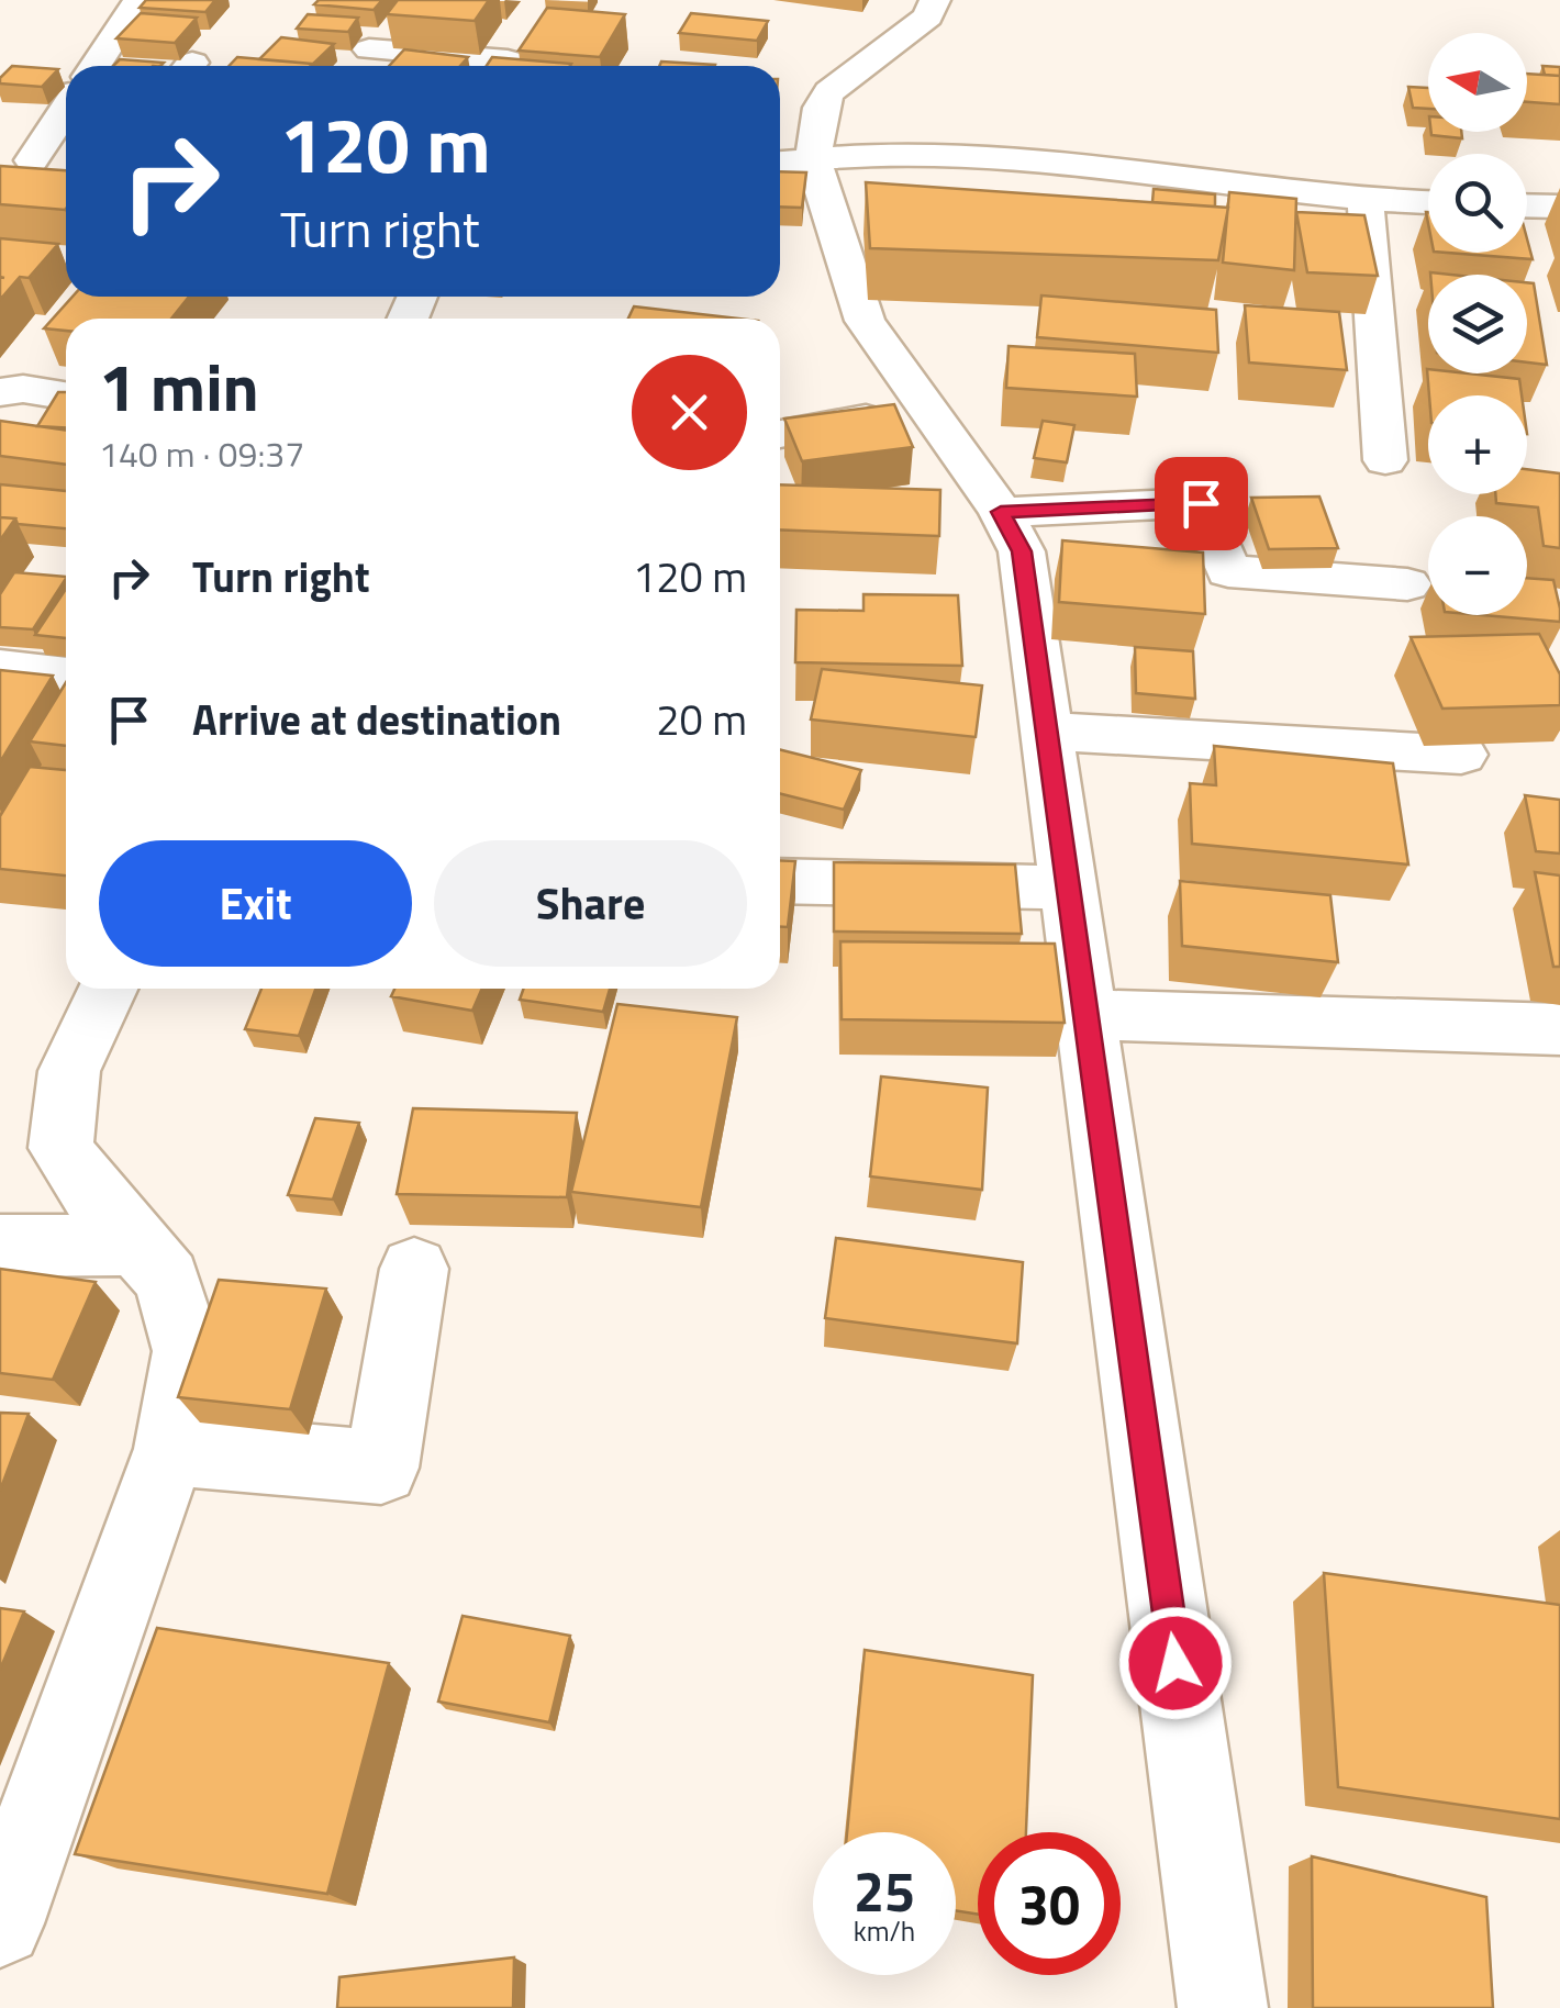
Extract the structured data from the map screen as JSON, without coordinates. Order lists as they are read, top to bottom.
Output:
{
  "north": "left",
  "page": {
    "map_buttons": ["+", "−"],
    "turn": ["120 m", "Turn right"],
    "heading": ["1 min", "140 m · 09:37"],
    "list": [
      {
        "name": "Turn right",
        "value": "120 m"
      },
      {
        "name": "Arrive at destination",
        "value": "20 m"
      }
    ],
    "buttons": ["Exit", "Share"],
    "speed": "25 km/h",
    "limit": "30"
  }
}
